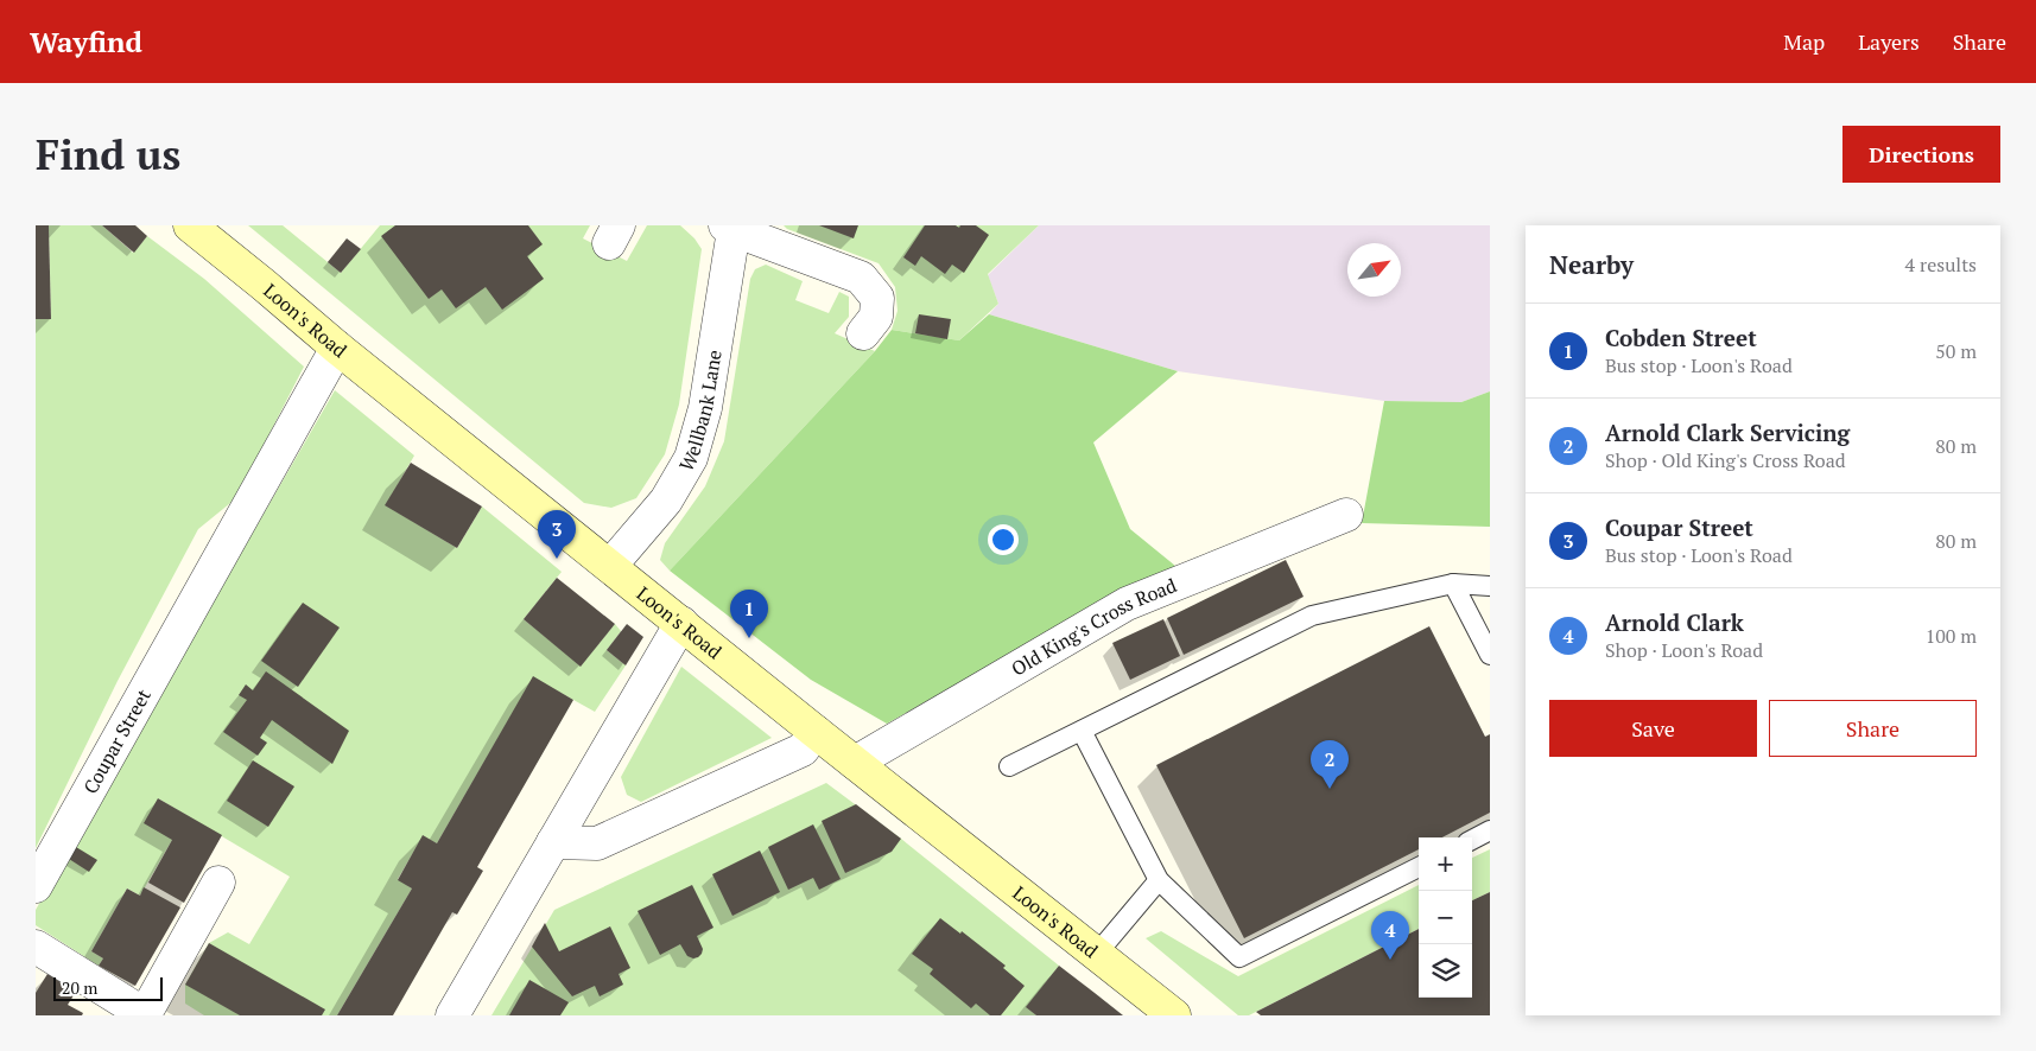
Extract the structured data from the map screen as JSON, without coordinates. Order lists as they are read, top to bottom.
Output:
{
  "streets": {
    "street": [
      "Loon's Road",
      "Wellbank Lane",
      "Old King's Cross Road",
      "Coupar Street"
    ]
  },
  "crossings": [
    ["Loon's Road", "Wellbank Lane"],
    ["Loon's Road", "Old King's Cross Road"],
    ["Loon's Road", "Coupar Street"]
  ],
  "scale_bar": "20 m",
  "north": "top right",
  "page": {
    "header": "Wayfind",
    "nav": ["Map", "Layers", "Share"],
    "buttons": [
      "Directions",
      ["Save", "Share"]
    ],
    "title": "Find us",
    "heading": ["Nearby", "4 results"],
    "list": [
      {
        "mark": "1",
        "name": "Cobden Street",
        "note": "Bus stop · Loon's Road",
        "value": "50 m"
      },
      {
        "mark": "2",
        "name": "Arnold Clark Servicing",
        "note": "Shop · Old King's Cross Road",
        "value": "80 m"
      },
      {
        "mark": "3",
        "name": "Coupar Street",
        "note": "Bus stop · Loon's Road",
        "value": "80 m"
      },
      {
        "mark": "4",
        "name": "Arnold Clark",
        "note": "Shop · Loon's Road",
        "value": "100 m"
      }
    ],
    "pins": [
      "3",
      "1",
      "2",
      "4"
    ],
    "map_buttons": ["+", "−"],
    "scale": "20 m"
  }
}
